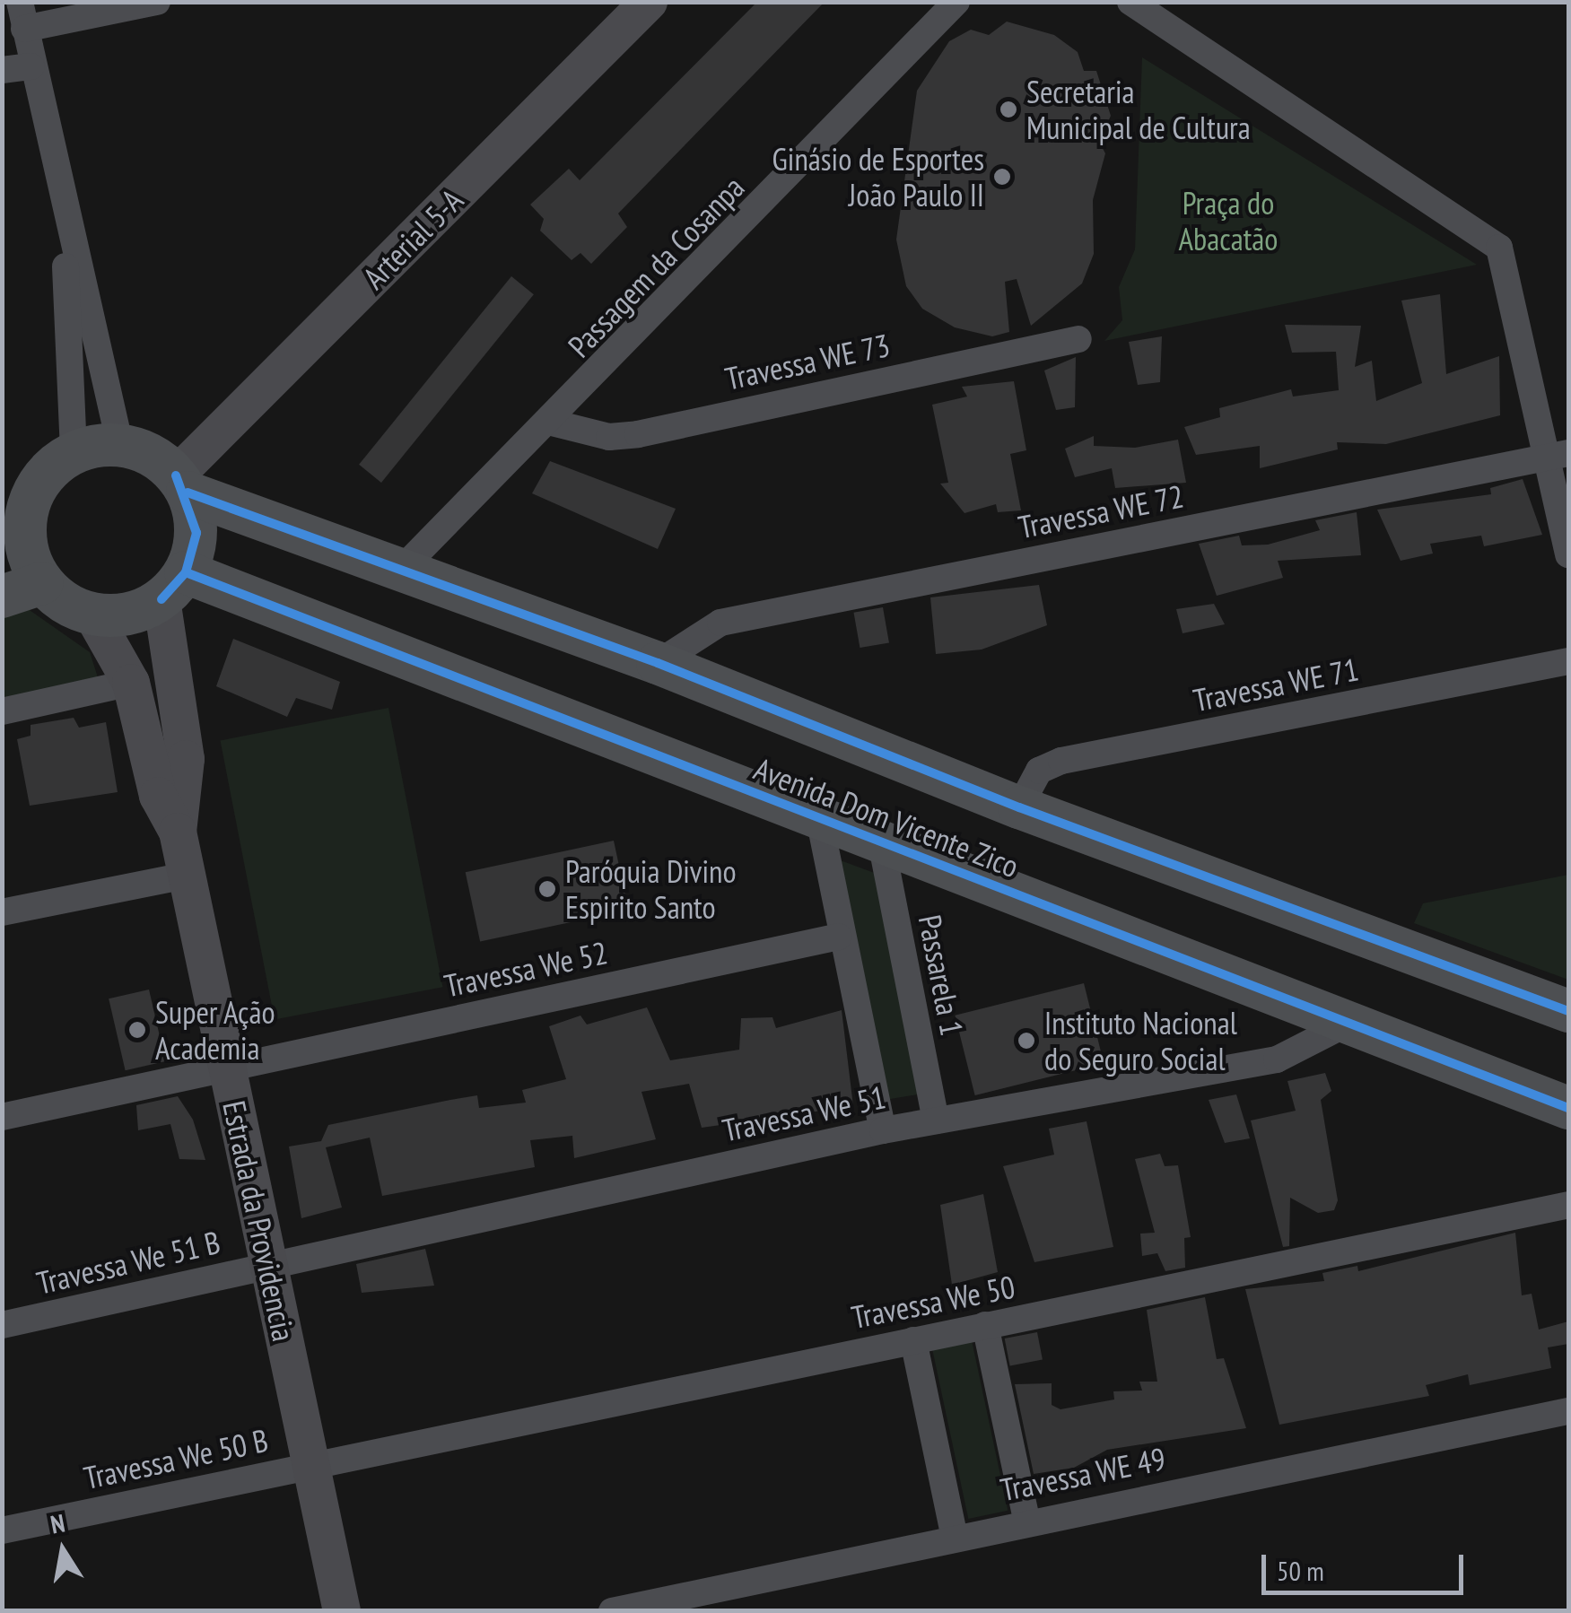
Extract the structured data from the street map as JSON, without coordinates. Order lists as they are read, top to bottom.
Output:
{
  "streets": {
    "main road": ["Arterial 5-A", "Avenida Dom Vicente Zico", "Estrada da Providencia"],
    "street": [
      "Passagem da Cosanpa",
      "Travessa WE 73",
      "Travessa WE 72",
      "Travessa WE 71",
      "Travessa We 52",
      "Passarela 1",
      "Travessa We 51",
      "Travessa We 51 B",
      "Travessa We 50",
      "Travessa We 50 B",
      "Travessa WE 49"
    ]
  },
  "crossings": [
    ["Arterial 5-A", "Avenida Dom Vicente Zico"],
    ["Arterial 5-A", "Estrada da Providencia"],
    ["Passagem da Cosanpa", "Travessa WE 73"],
    ["Passagem da Cosanpa", "Avenida Dom Vicente Zico"],
    ["Travessa WE 72", "Avenida Dom Vicente Zico"],
    ["Travessa WE 71", "Avenida Dom Vicente Zico"],
    ["Avenida Dom Vicente Zico", "Passarela 1"],
    ["Avenida Dom Vicente Zico", "Travessa We 51"],
    ["Avenida Dom Vicente Zico", "Estrada da Providencia"],
    ["Travessa We 52", "Estrada da Providencia"],
    ["Passarela 1", "Travessa We 51"],
    ["Travessa We 51", "Estrada da Providencia"],
    ["Travessa We 51", "Travessa We 51 B"],
    ["Estrada da Providencia", "Travessa We 51 B"],
    ["Estrada da Providencia", "Travessa We 50"],
    ["Estrada da Providencia", "Travessa We 50 B"],
    ["Travessa We 50", "Travessa We 50 B"]
  ],
  "parks": ["Praça do Abacatão"],
  "places": [
    "Secretaria Municipal de Cultura",
    "Ginásio de Esportes João Paulo II",
    "Paróquia Divino Espirito Santo",
    "Super Ação Academia",
    "Instituto Nacional do Seguro Social"
  ],
  "scale_bar": "50 m",
  "north": "top"
}
